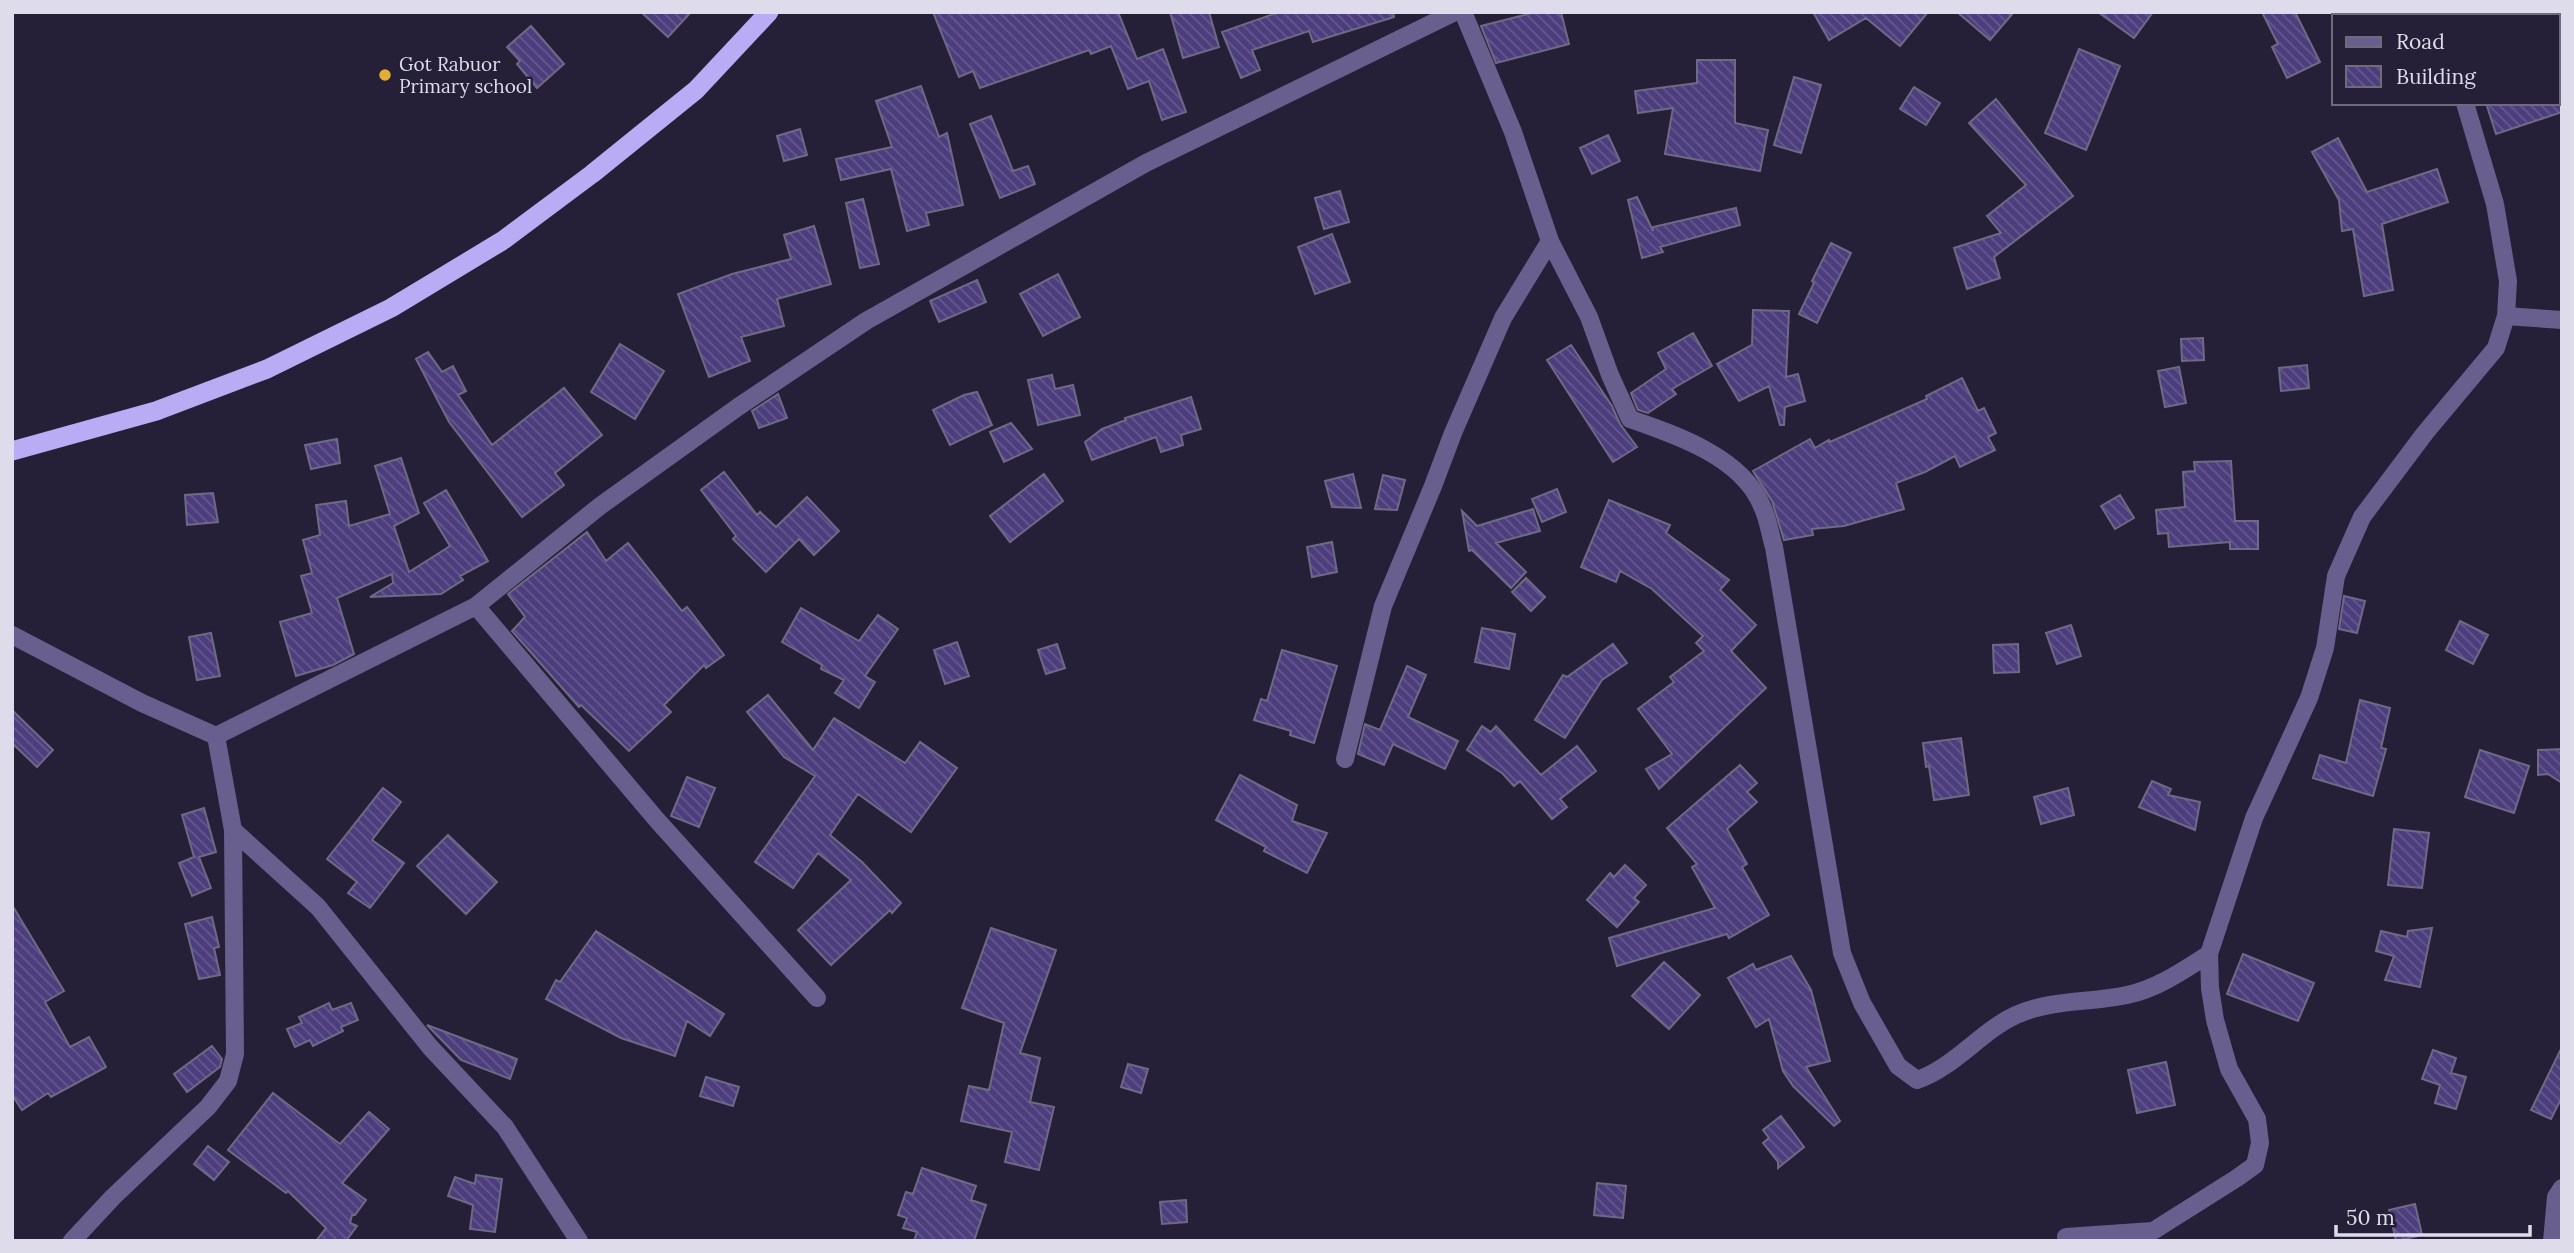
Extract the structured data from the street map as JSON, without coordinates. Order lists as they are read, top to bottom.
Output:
{
  "places": ["Got Rabuor Primary school"],
  "legend": ["Road", "Building"],
  "scale_bar": "50 m"
}
